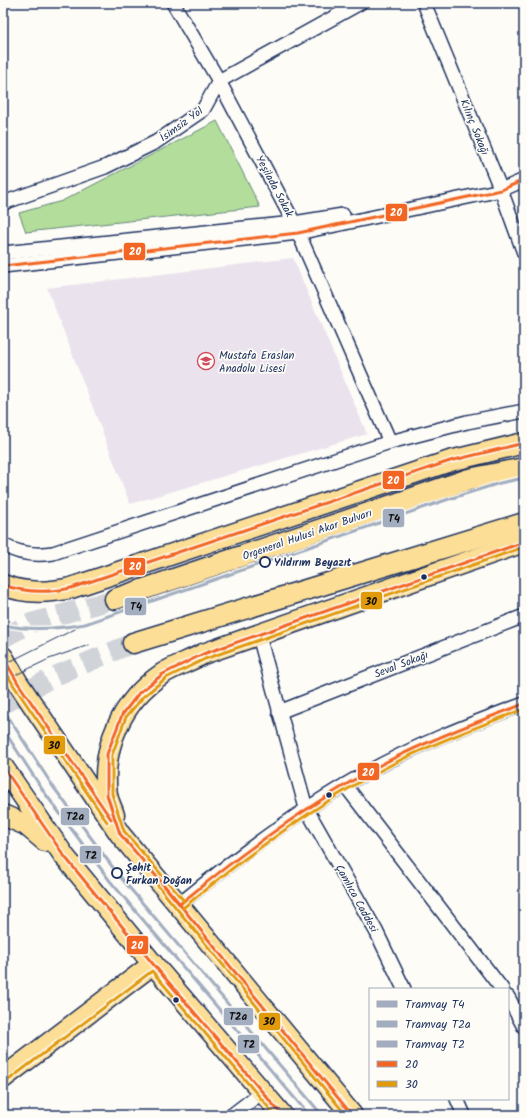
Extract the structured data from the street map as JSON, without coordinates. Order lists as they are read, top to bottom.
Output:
{
  "streets": {
    "main road": ["Orgeneral Hulusi Akar Bulvarı"],
    "street": [
      "İsimsiz Yol",
      "Kılınç Sokağı",
      "Yeşilada Sokak",
      "Seval Sokağı",
      "Çamlıca Caddesi"
    ]
  },
  "crossings": [
    ["İsimsiz Yol", "Yeşilada Sokak"],
    ["Seval Sokağı", "Çamlıca Caddesi"]
  ],
  "places": {
    "school or university": ["Mustafa Eraslan Anadolu Lisesi"],
    "other": ["Yıldırım Beyazıt", "Şehit Furkan Doğan"]
  },
  "lines": [
    "transit line 20",
    "tram line T4",
    "transit line 30",
    "tram line T2a",
    "tram line T2"
  ],
  "legend": [
    "Tramvay T4",
    "Tramvay T2a",
    "Tramvay T2",
    "20",
    "30"
  ]
}
